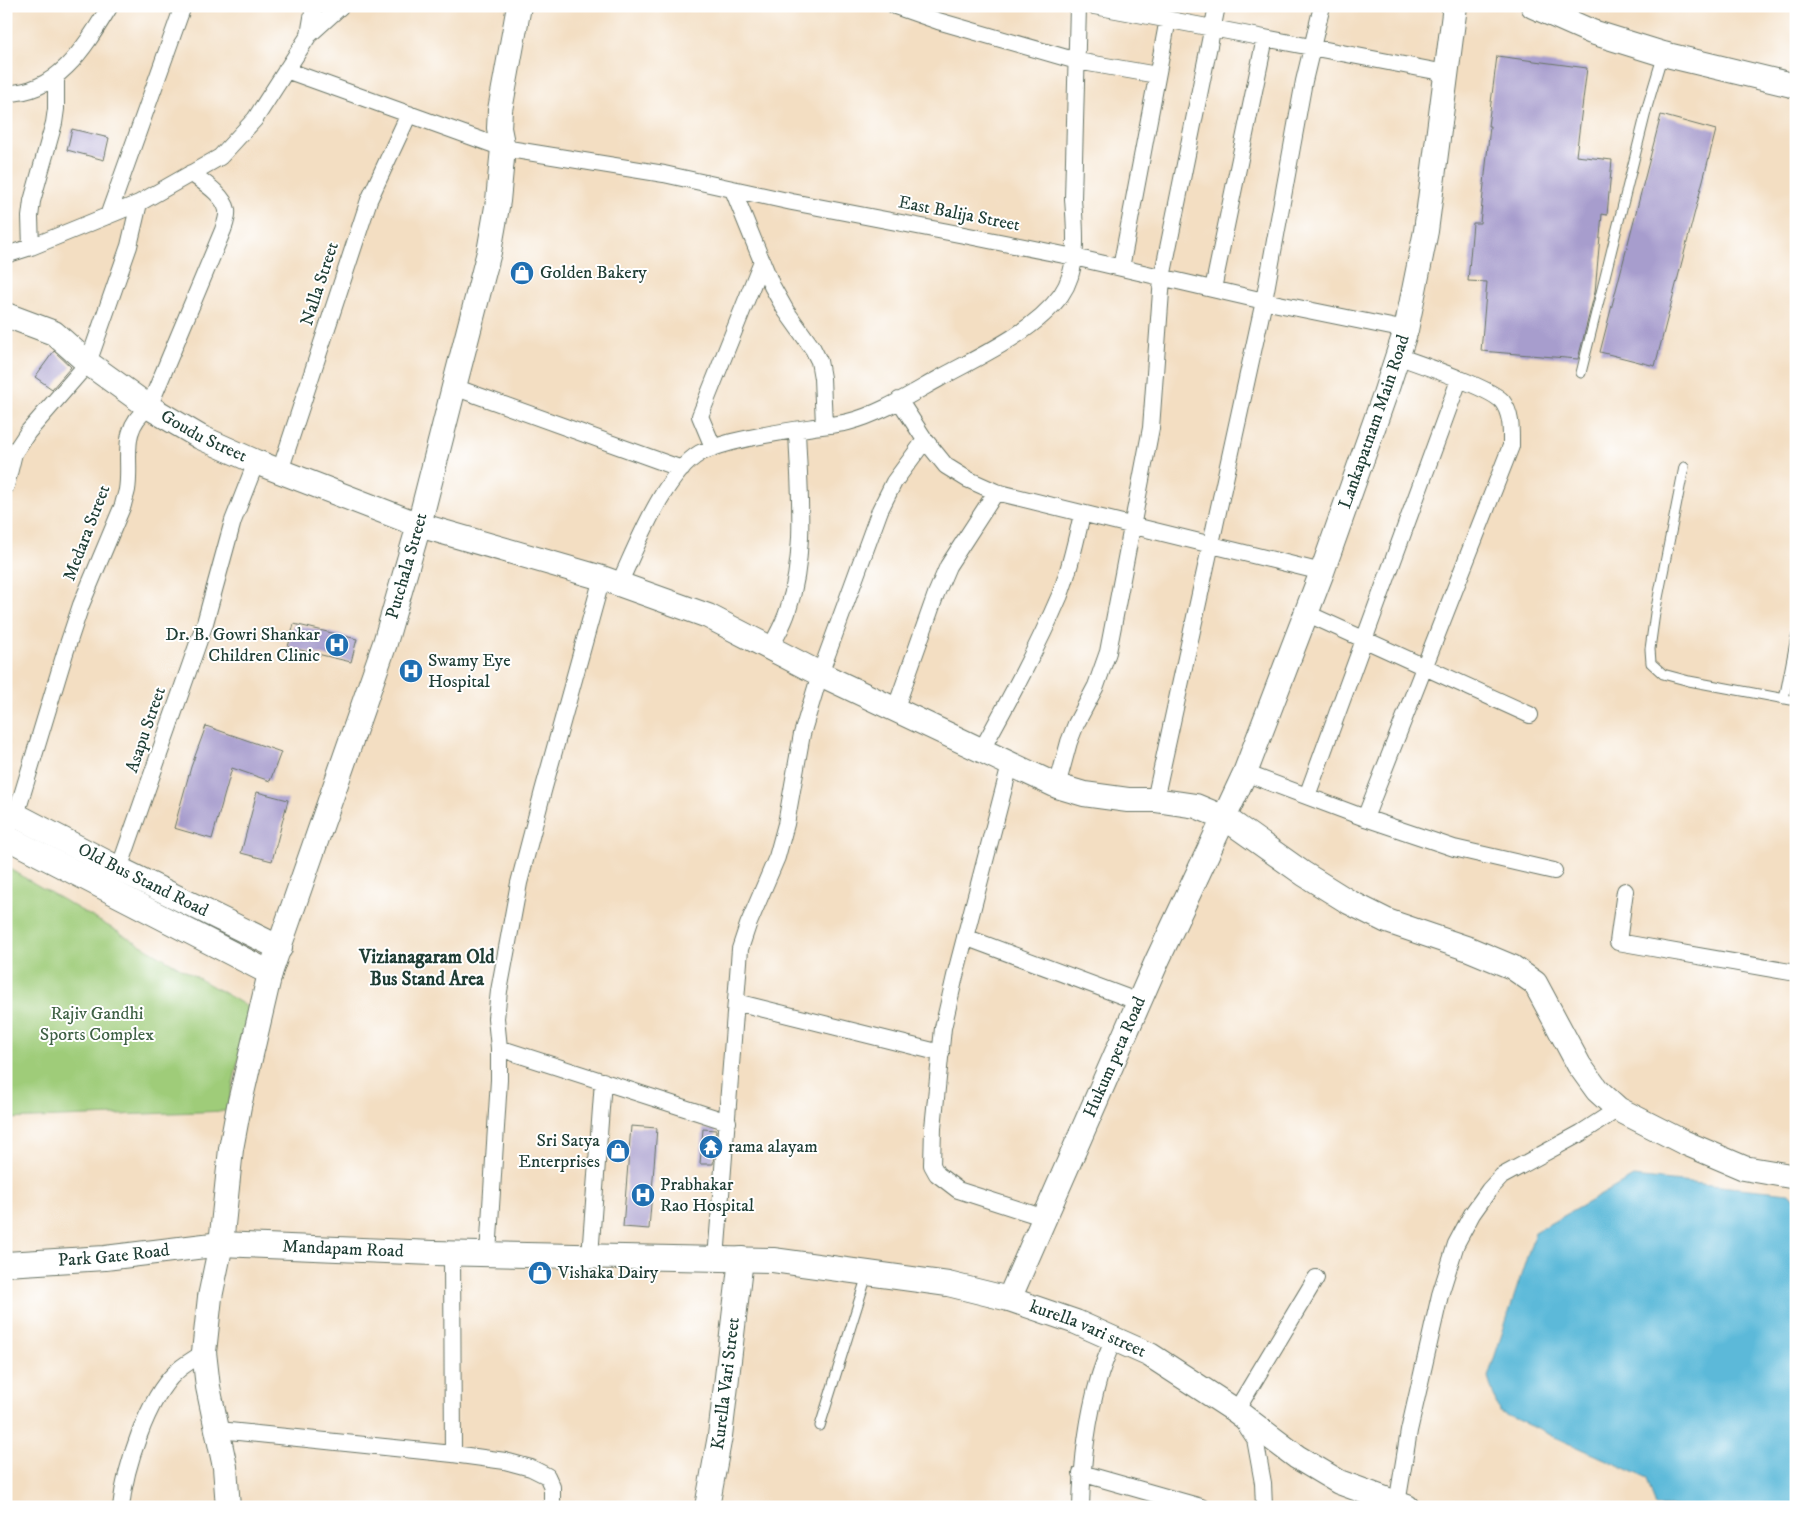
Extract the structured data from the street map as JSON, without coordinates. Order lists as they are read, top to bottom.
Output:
{
  "streets": {
    "street": [
      "East Balija Street",
      "Nalla Street",
      "Lankapatnam Main Road",
      "Goudu Street",
      "Medara Street",
      "Putchala Street",
      "Asapu Street",
      "Old Bus Stand Road",
      "Hukum peta Road",
      "Mandapam Road",
      "Park Gate Road",
      "kurella vari street",
      "Kurella Vari Street"
    ]
  },
  "crossings": [
    ["East Balija Street", "Nalla Street"],
    ["East Balija Street", "Lankapatnam Main Road"],
    ["East Balija Street", "Putchala Street"],
    ["Nalla Street", "Goudu Street"],
    ["Lankapatnam Main Road", "Goudu Street"],
    ["Lankapatnam Main Road", "Hukum peta Road"],
    ["Goudu Street", "Medara Street"],
    ["Goudu Street", "Putchala Street"],
    ["Goudu Street", "Asapu Street"],
    ["Goudu Street", "Hukum peta Road"],
    ["Medara Street", "Old Bus Stand Road"],
    ["Putchala Street", "Old Bus Stand Road"],
    ["Asapu Street", "Old Bus Stand Road"],
    ["Hukum peta Road", "kurella vari street"],
    ["Mandapam Road", "Park Gate Road"],
    ["Mandapam Road", "kurella vari street"],
    ["Mandapam Road", "Kurella Vari Street"],
    ["kurella vari street", "Kurella Vari Street"]
  ],
  "districts": ["Vizianagaram Old Bus Stand Area"],
  "parks": ["Rajiv Gandhi Sports Complex"],
  "places": {
    "shop": ["Golden Bakery", "Sri Satya Enterprises", "Vishaka Dairy"],
    "hospital": ["Dr. B. Gowri Shankar Children Clinic", "Swamy Eye Hospital", "Prabhakar Rao Hospital"],
    "temple": ["rama alayam"]
  }
}
